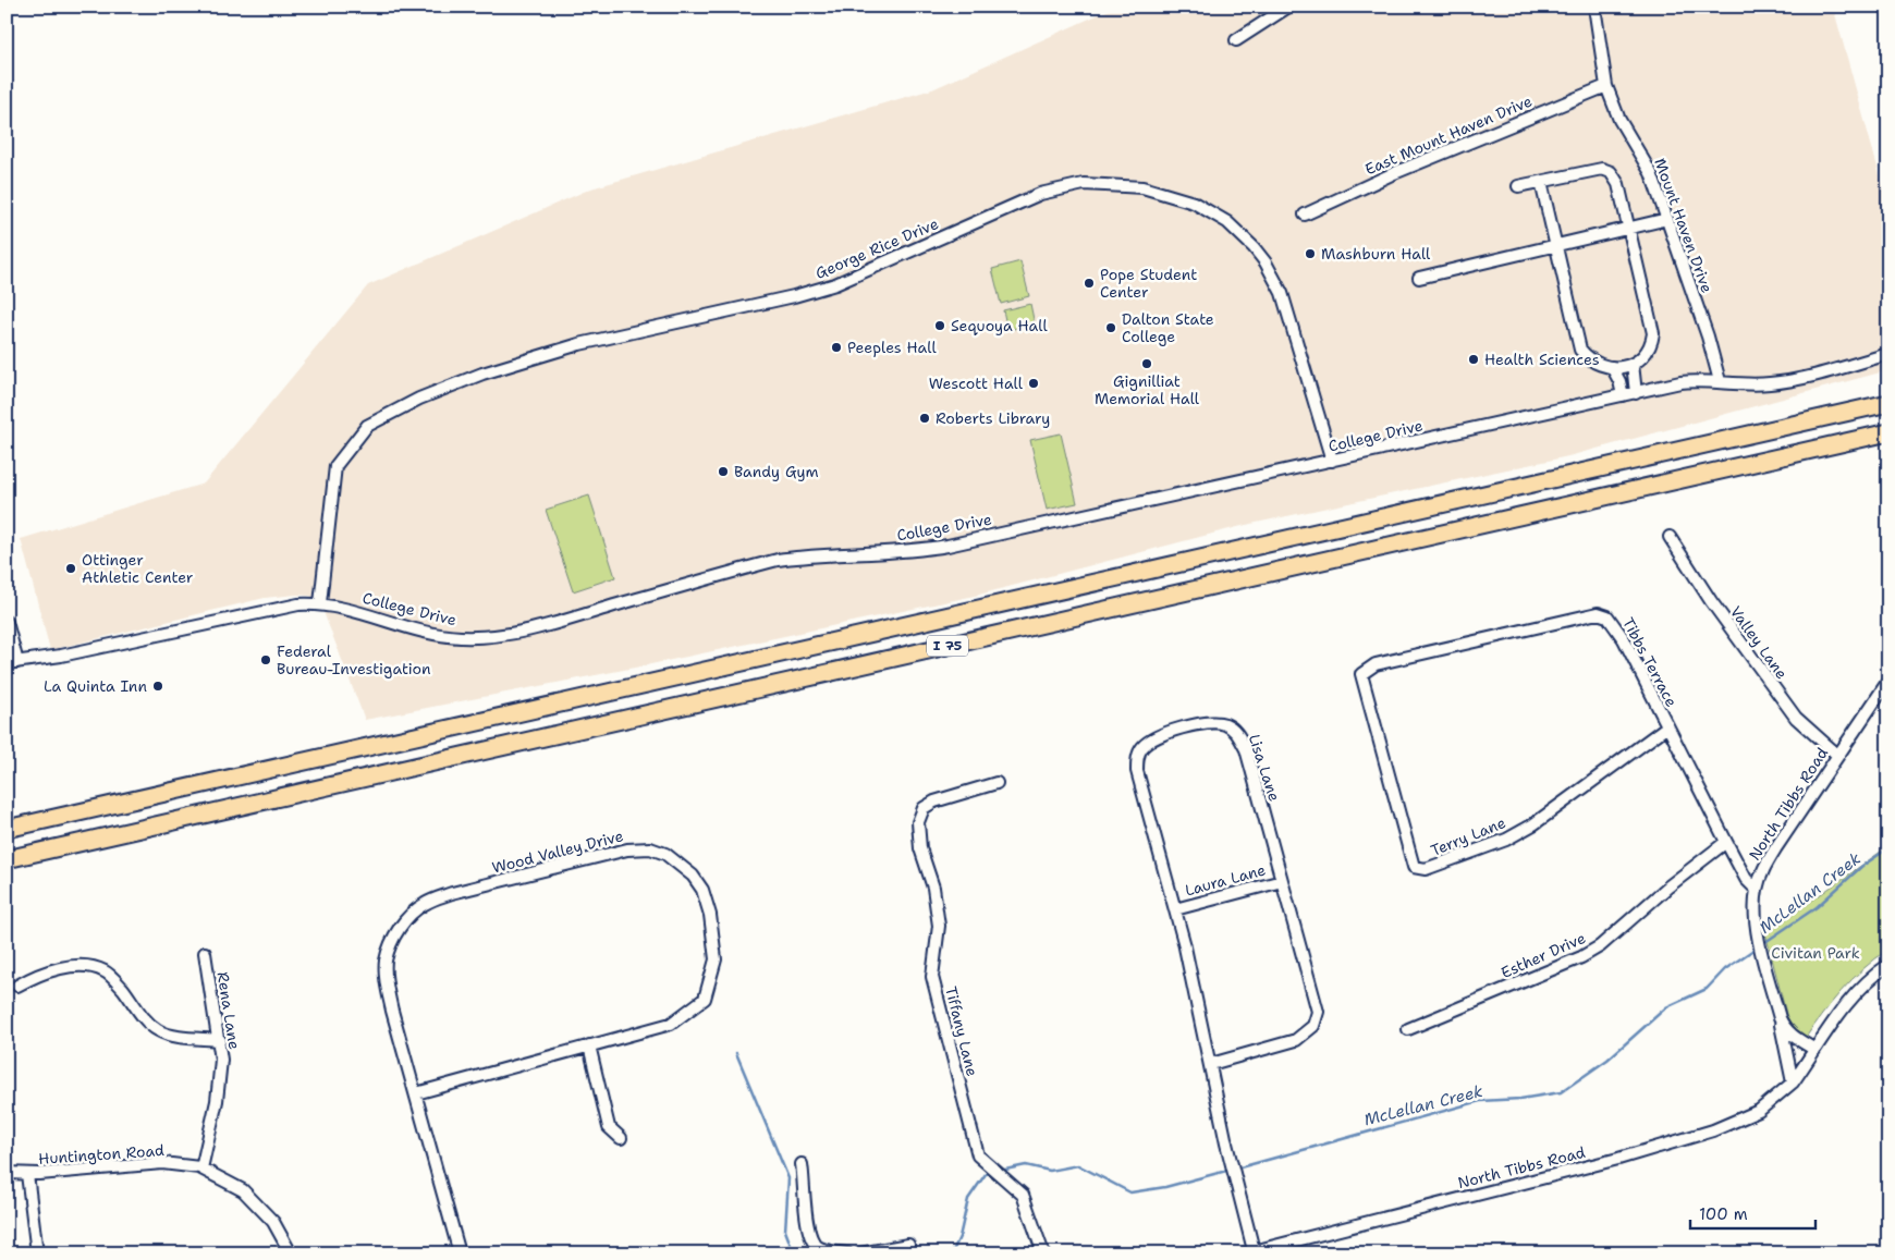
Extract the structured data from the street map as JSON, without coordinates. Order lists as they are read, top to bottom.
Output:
{
  "streets": {
    "highway": ["I 75"],
    "street": [
      "East Mount Haven Drive",
      "Mount Haven Drive",
      "George Rice Drive",
      "College Drive",
      "Valley Lane",
      "Tibbs Terrace",
      "Lisa Lane",
      "North Tibbs Road",
      "Terry Lane",
      "Wood Valley Drive",
      "Laura Lane",
      "Esther Drive",
      "Rena Lane",
      "Tiffany Lane",
      "Huntington Road"
    ]
  },
  "crossings": [
    ["East Mount Haven Drive", "Mount Haven Drive"],
    ["Mount Haven Drive", "College Drive"],
    ["George Rice Drive", "College Drive"],
    ["Valley Lane", "North Tibbs Road"],
    ["Tibbs Terrace", "North Tibbs Road"],
    ["Tibbs Terrace", "Terry Lane"],
    ["Tibbs Terrace", "Esther Drive"],
    ["Lisa Lane", "North Tibbs Road"],
    ["Lisa Lane", "Laura Lane"],
    ["Rena Lane", "Huntington Road"]
  ],
  "water": ["McLellan Creek"],
  "parks": ["Civitan Park"],
  "places": [
    "Mashburn Hall",
    "Pope Student Center",
    "Sequoya Hall",
    "Dalton State College",
    "Peeples Hall",
    "Health Sciences",
    "Gignilliat Memorial Hall",
    "Wescott Hall",
    "Roberts Library",
    "Bandy Gym",
    "Ottinger Athletic Center",
    "Federal Bureau-Investigation",
    "La Quinta Inn"
  ],
  "scale_bar": "100 m"
}
